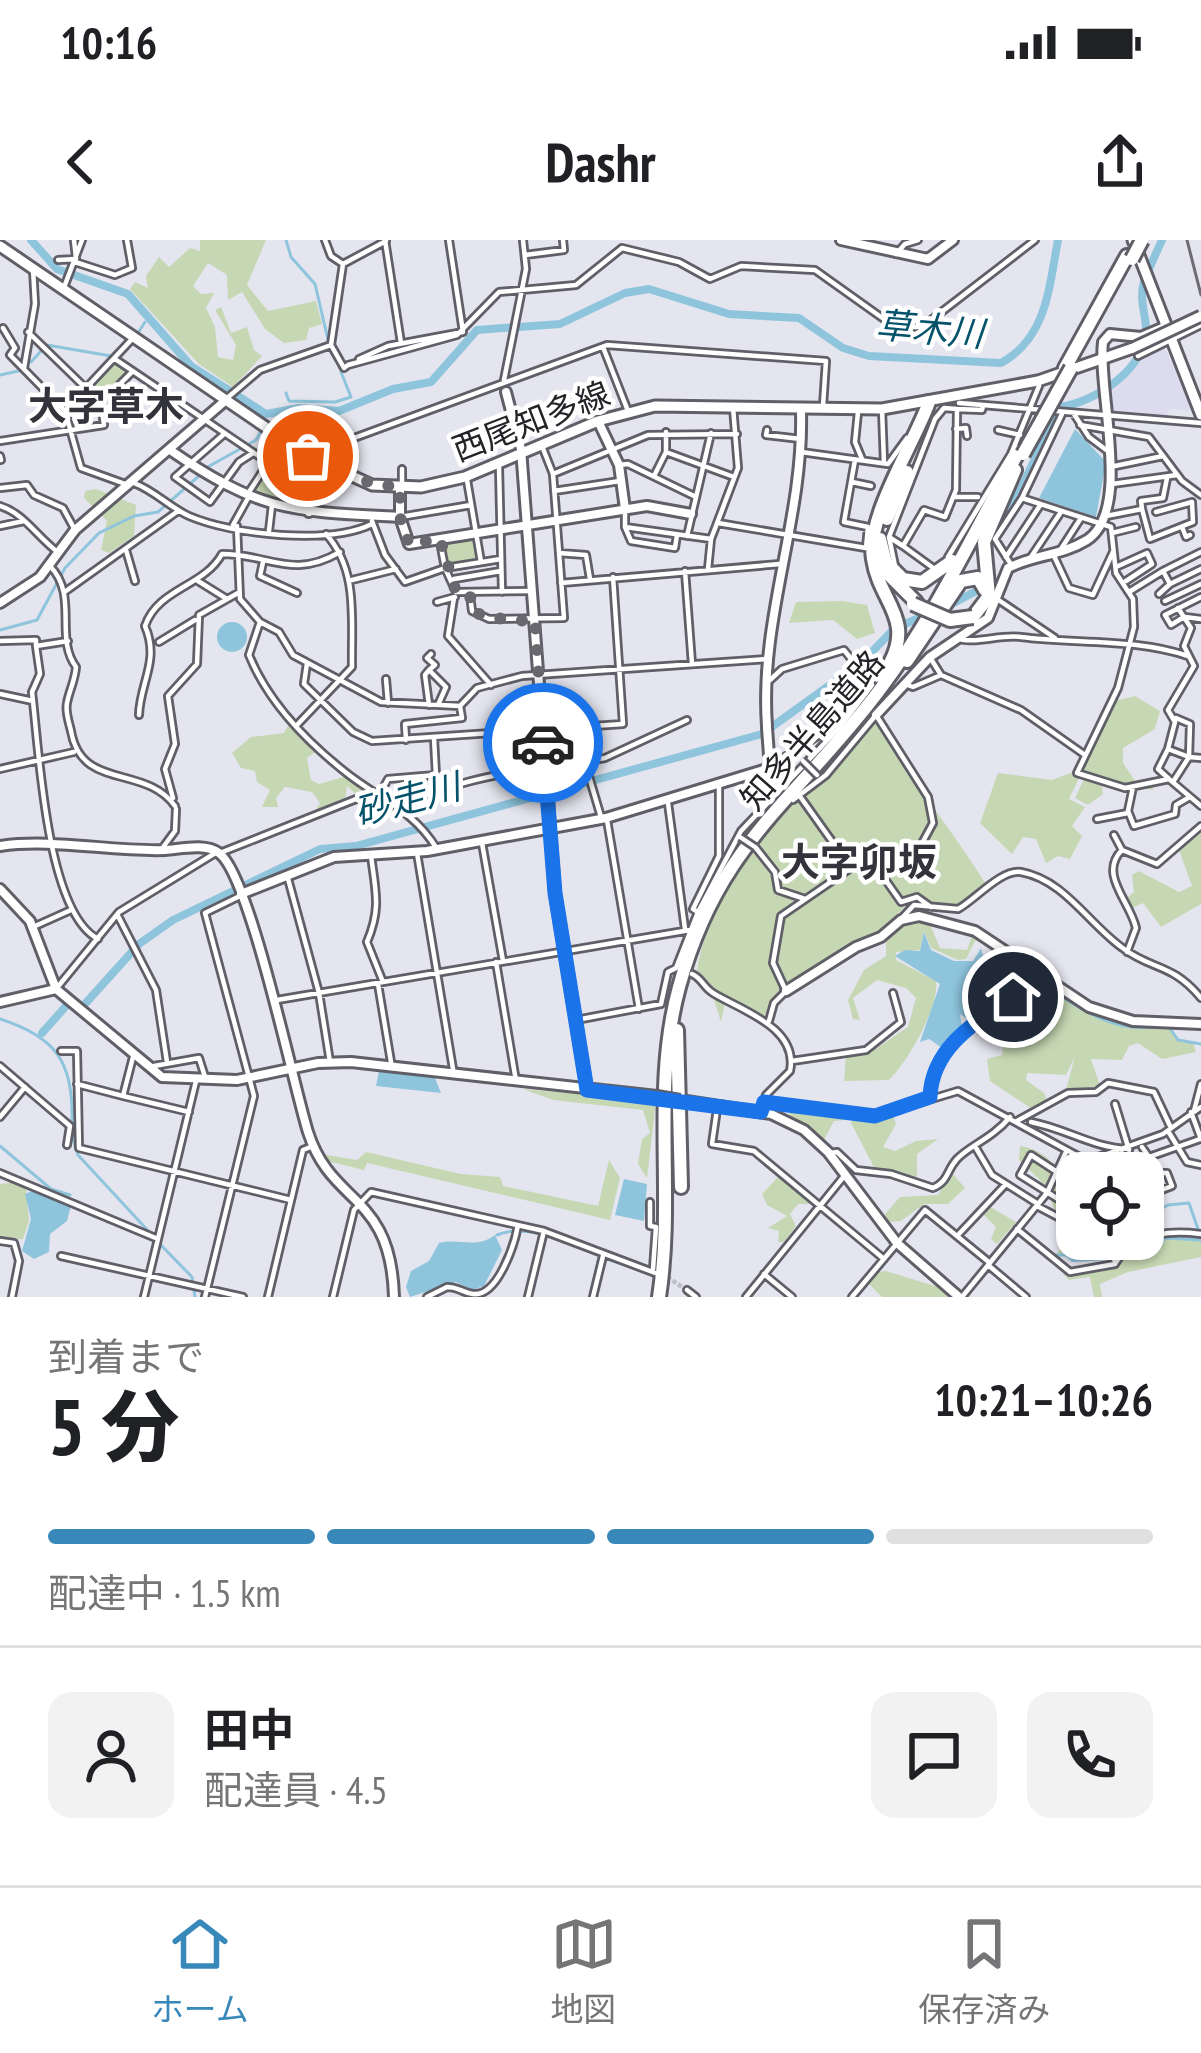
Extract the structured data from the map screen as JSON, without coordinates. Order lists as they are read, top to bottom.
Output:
{
  "streets": {
    "highway": ["知多半島道路"],
    "main road": ["西尾知多線"]
  },
  "districts": ["大字草木", "大字卯坂"],
  "water": ["草木川", "砂走川"],
  "page": {
    "status": "10:16",
    "header": "Dashr",
    "heading": ["5 分", "到着まで", "10:21–10:26"],
    "panel": ["田中", "配達員 · 4.5"],
    "bar": "配達中 · 1.5 km",
    "tabs": ["ホーム", "地図", "保存済み"]
  }
}
